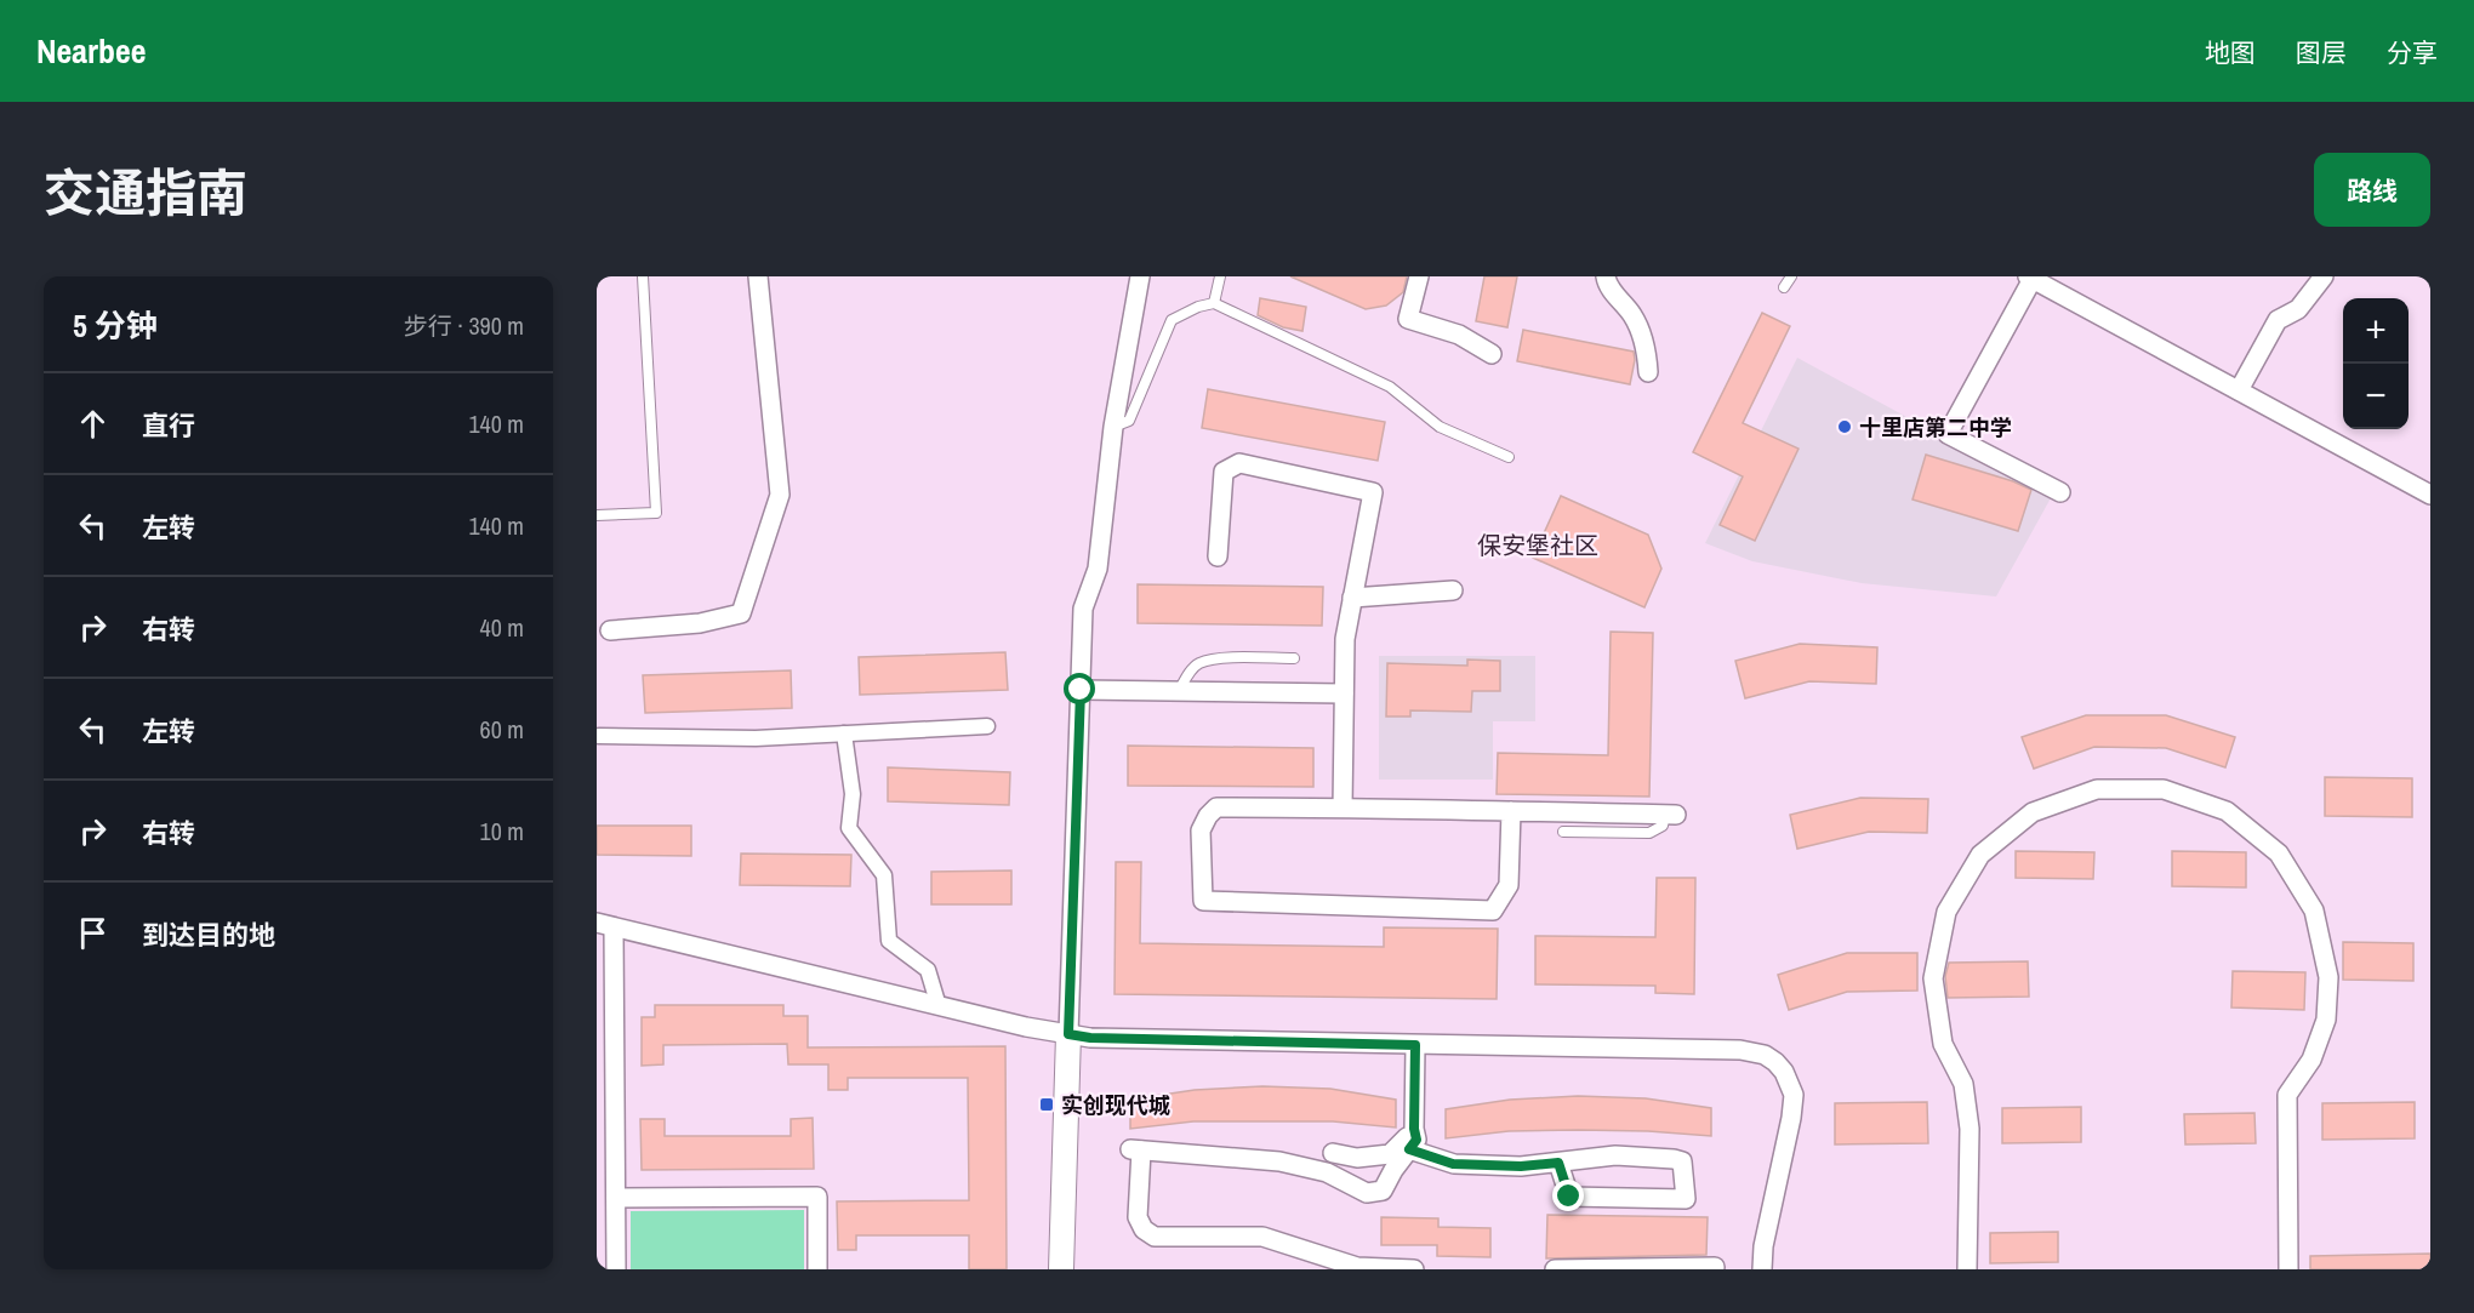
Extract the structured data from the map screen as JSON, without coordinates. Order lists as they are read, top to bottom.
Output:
{
  "districts": ["保安堡社区"],
  "places": {
    "other": ["十里店第二中学"],
    "transit": ["实创现代城"]
  },
  "page": {
    "header": "Nearbee",
    "nav": ["地图", "图层", "分享"],
    "title": "交通指南",
    "buttons": "路线",
    "heading": ["5 分钟", "步行 · 390 m"],
    "map_buttons": ["+", "−"],
    "list": [
      ["直行", "140 m"],
      ["左转", "140 m"],
      ["右转", "40 m"],
      ["左转", "60 m"],
      ["右转", "10 m"],
      "到达目的地"
    ]
  }
}
